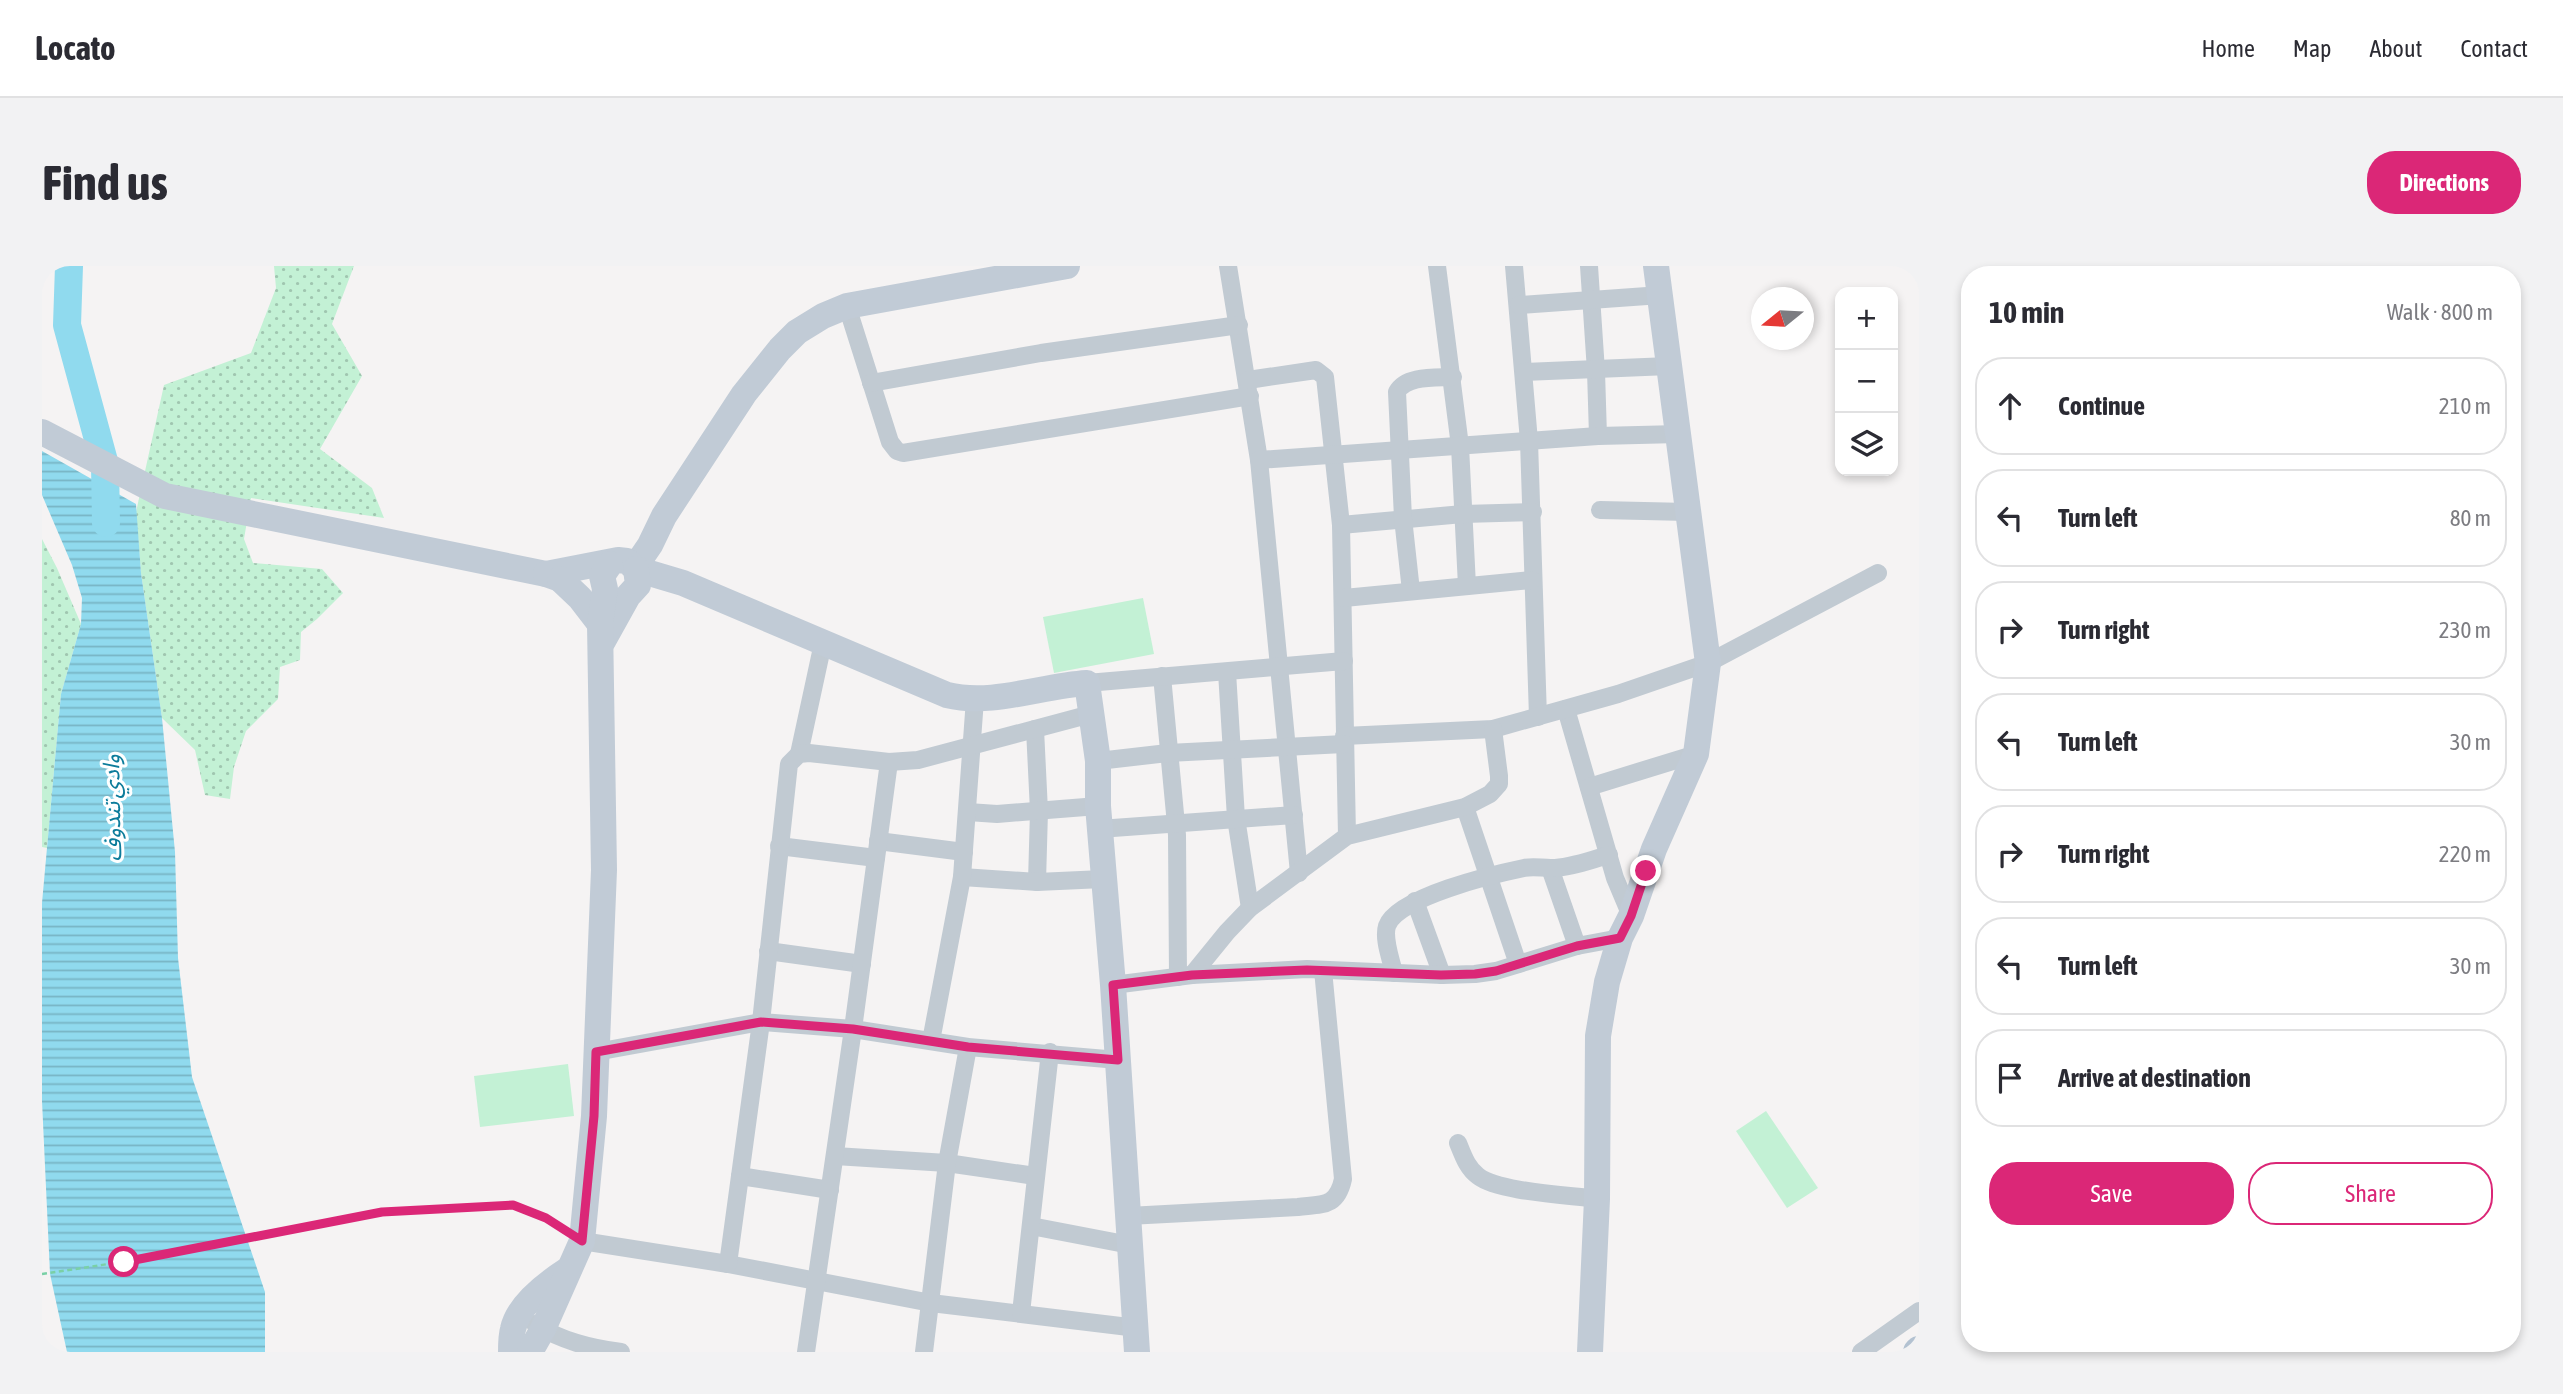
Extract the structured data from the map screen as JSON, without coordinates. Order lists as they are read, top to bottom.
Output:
{
  "water": ["وادي تندوف"],
  "north": "left",
  "page": {
    "header": "Locato",
    "nav": [
      "Home",
      "Map",
      "About",
      "Contact"
    ],
    "buttons": [
      "Directions",
      ["Save", "Share"]
    ],
    "title": "Find us",
    "heading": ["10 min", "Walk · 800 m"],
    "map_buttons": ["+", "−"],
    "list": [
      ["Continue", "210 m"],
      ["Turn left", "80 m"],
      ["Turn right", "230 m"],
      ["Turn left", "30 m"],
      ["Turn right", "220 m"],
      ["Turn left", "30 m"],
      "Arrive at destination"
    ]
  }
}
